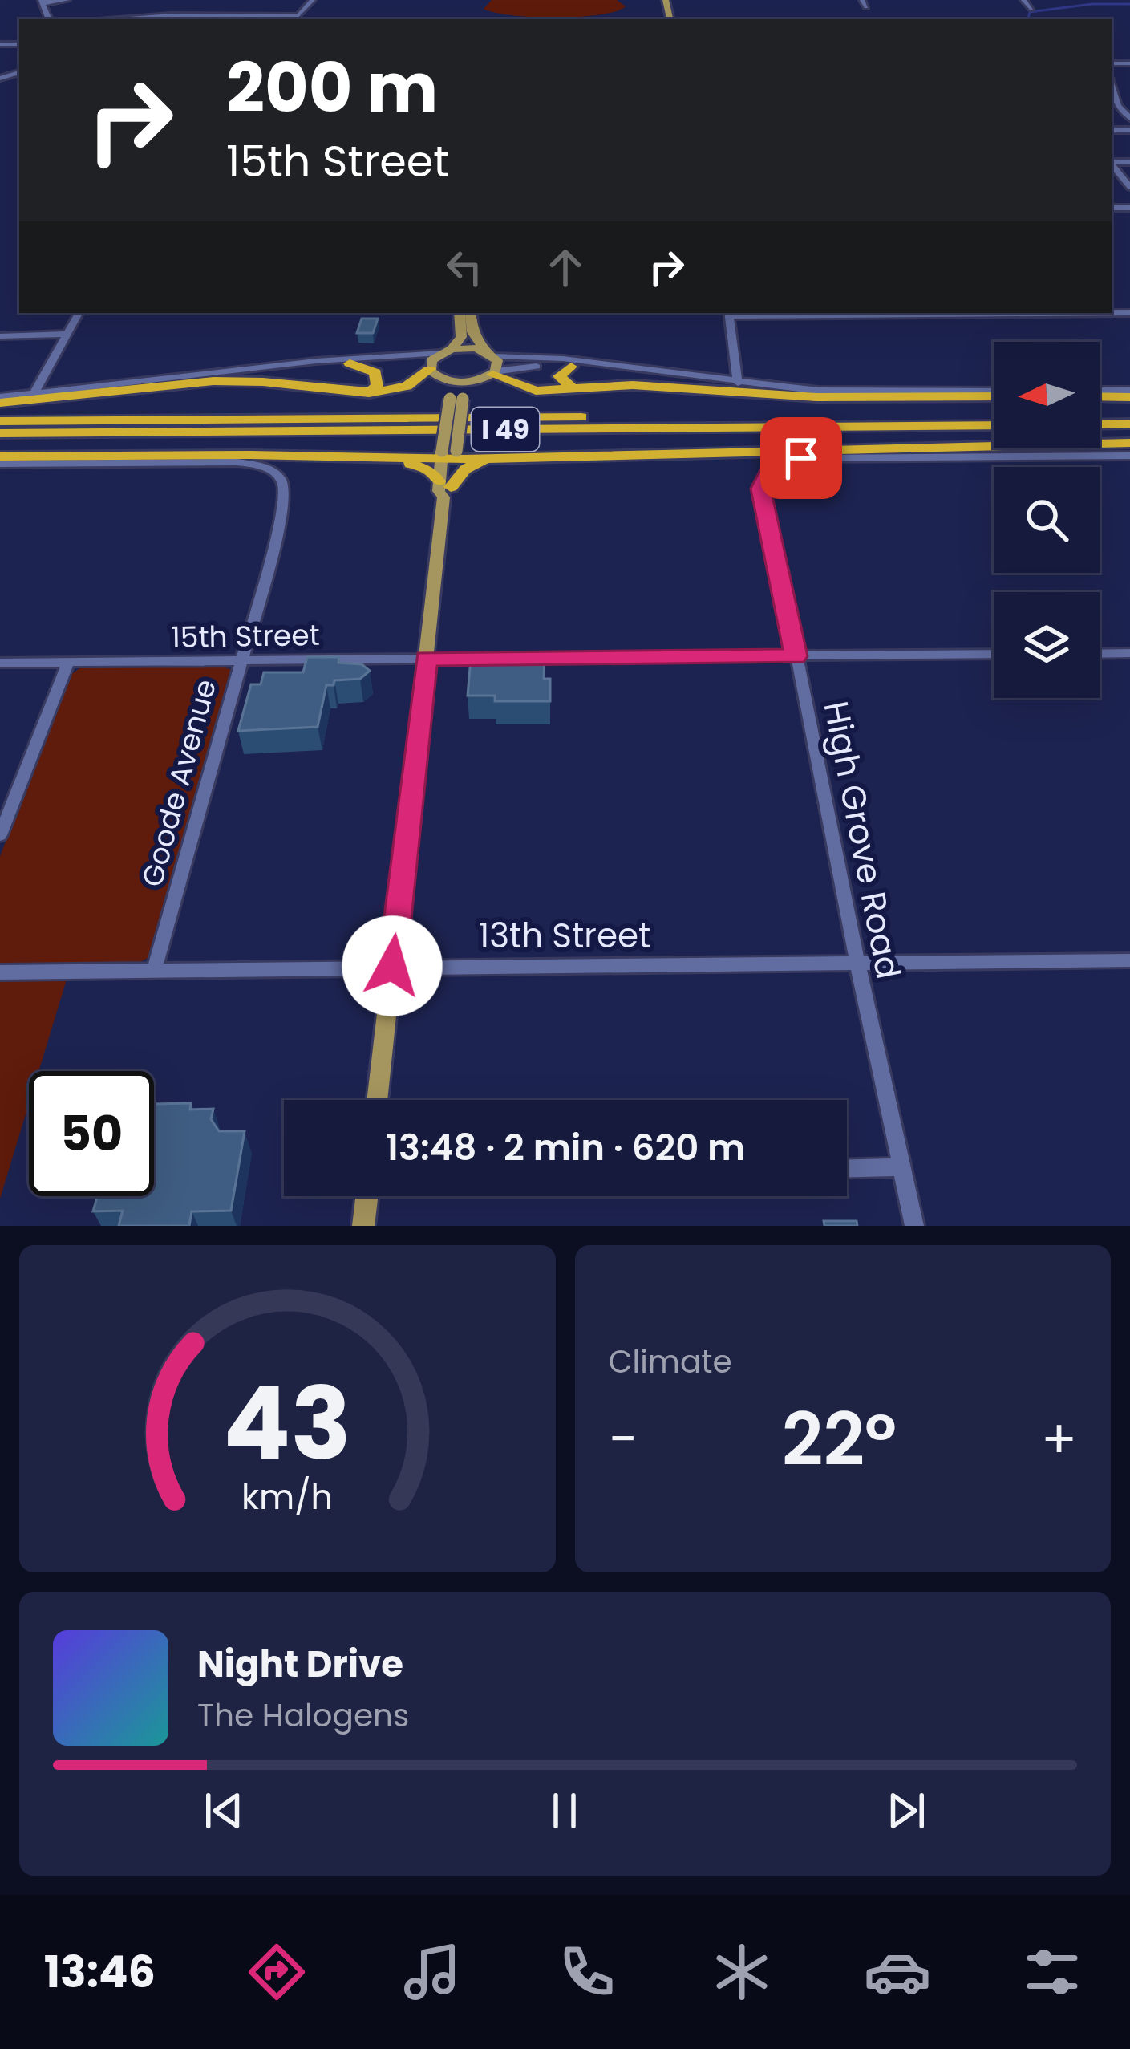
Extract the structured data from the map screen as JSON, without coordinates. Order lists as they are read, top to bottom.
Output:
{
  "streets": {
    "highway": ["I 49"],
    "street": [
      "15th Street",
      "Goode Avenue",
      "High Grove Road",
      "13th Street"
    ]
  },
  "crossings": [
    ["15th Street", "Goode Avenue"],
    ["15th Street", "High Grove Road"],
    ["Goode Avenue", "13th Street"],
    ["High Grove Road", "13th Street"]
  ],
  "north": "left",
  "page": {
    "turn": ["200 m", "15th Street"],
    "limit": "50",
    "trip": "13:48 · 2 min · 620 m",
    "tile": "Climate",
    "heat": ["−", "22°", "+"],
    "song": ["Night Drive", "The Halogens"],
    "tabs": "13:46",
    "gauge": ["43", "km/h"]
  }
}
